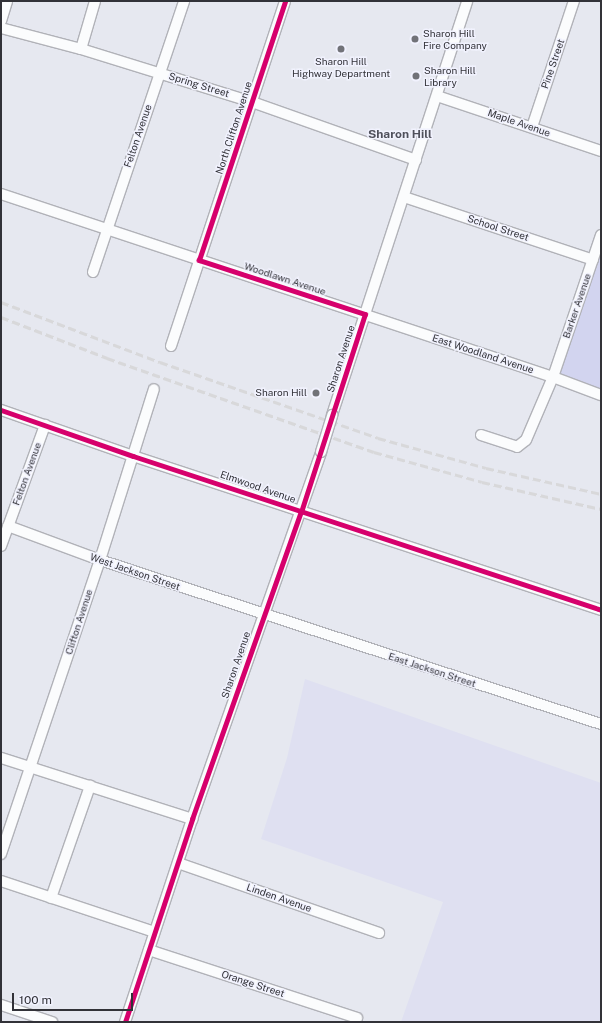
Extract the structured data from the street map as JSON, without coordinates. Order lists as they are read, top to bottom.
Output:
{
  "streets": {
    "street": [
      "Pine Street",
      "Spring Street",
      "Maple Avenue",
      "North Clifton Avenue",
      "Felton Avenue",
      "School Street",
      "Woodlawn Avenue",
      "Barker Avenue",
      "East Woodland Avenue",
      "Sharon Avenue",
      "Elmwood Avenue",
      "West Jackson Street",
      "Clifton Avenue",
      "East Jackson Street",
      "Linden Avenue",
      "Orange Street"
    ]
  },
  "crossings": [
    ["Pine Street", "Maple Avenue"],
    ["Spring Street", "North Clifton Avenue"],
    ["Spring Street", "Felton Avenue"],
    ["Spring Street", "Sharon Avenue"],
    ["Maple Avenue", "Sharon Avenue"],
    ["North Clifton Avenue", "Woodlawn Avenue"],
    ["Felton Avenue", "Woodlawn Avenue"],
    ["Felton Avenue", "Elmwood Avenue"],
    ["Felton Avenue", "West Jackson Street"],
    ["School Street", "Barker Avenue"],
    ["School Street", "Sharon Avenue"],
    ["Woodlawn Avenue", "East Woodland Avenue"],
    ["Woodlawn Avenue", "Sharon Avenue"],
    ["Barker Avenue", "East Woodland Avenue"],
    ["East Woodland Avenue", "Sharon Avenue"],
    ["Sharon Avenue", "Elmwood Avenue"],
    ["Sharon Avenue", "West Jackson Street"],
    ["Sharon Avenue", "East Jackson Street"],
    ["Sharon Avenue", "Linden Avenue"],
    ["Sharon Avenue", "Orange Street"],
    ["Elmwood Avenue", "Clifton Avenue"],
    ["West Jackson Street", "Clifton Avenue"],
    ["West Jackson Street", "East Jackson Street"]
  ],
  "districts": ["Sharon Hill"],
  "places": [
    "Sharon Hill Fire Company",
    "Sharon Hill Highway Department",
    "Sharon Hill Library",
    "Sharon Hill"
  ],
  "scale_bar": "100 m"
}
